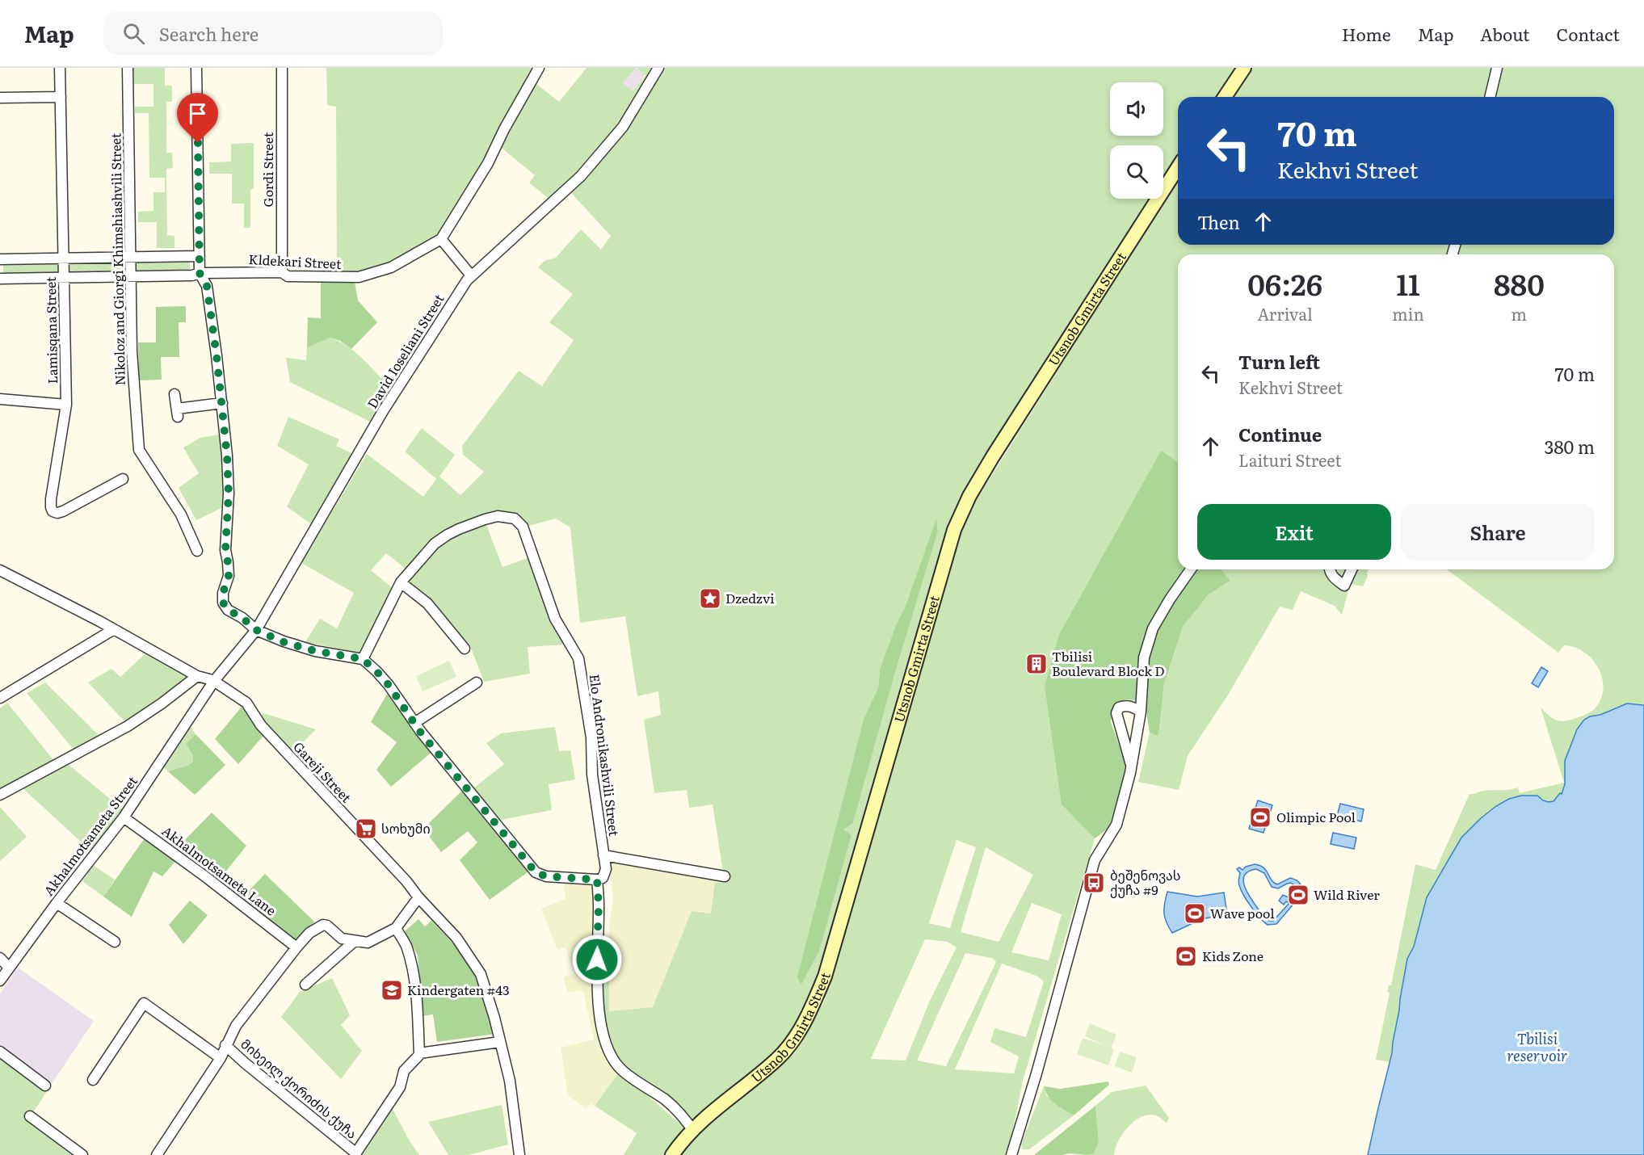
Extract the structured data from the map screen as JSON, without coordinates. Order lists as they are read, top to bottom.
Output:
{
  "streets": {
    "main road": ["Utsnob Gmirta Street"],
    "street": [
      "Gordi Street",
      "Nikoloz and Giorgi Khimshiashvili Street",
      "Kldekari Street",
      "Lamisqana Street",
      "David Ioseliani Street",
      "Elo Andronikashvili Street",
      "Gareji Street",
      "Akhalmotsameta Street",
      "Akhalmotsameta Lane",
      "მიხეილ ქორიძის ქუჩა"
    ]
  },
  "crossings": [
    ["Gordi Street", "Kldekari Street"],
    ["Nikoloz and Giorgi Khimshiashvili Street", "Kldekari Street"],
    ["Kldekari Street", "Lamisqana Street"],
    ["David Ioseliani Street", "Gareji Street"],
    ["David Ioseliani Street", "Akhalmotsameta Street"],
    ["Gareji Street", "Akhalmotsameta Street"],
    ["Akhalmotsameta Street", "Akhalmotsameta Lane"]
  ],
  "water": ["Tbilisi reservoir"],
  "places": {
    "place": ["Dzedzvi"],
    "building": ["Tbilisi Boulevard Block D"],
    "sports": [
      "Olimpic Pool",
      "Wild River",
      "Wave pool",
      "Kids Zone"
    ],
    "supermarket": ["სოხუმი"],
    "bus stop": ["ბეშენოვას ქუჩა #9"],
    "school or university": ["Kindergaten #43"]
  },
  "page": {
    "header": "Map",
    "search": "Search here",
    "nav": [
      "Home",
      "Map",
      "About",
      "Contact"
    ],
    "turn": ["70 m", "Kekhvi Street"],
    "then": "Then",
    "eta": [
      "06:26",
      "Arrival",
      "11",
      "min",
      "880",
      "m"
    ],
    "list": [
      {
        "name": "Turn left",
        "note": "Kekhvi Street",
        "value": "70 m"
      },
      {
        "name": "Continue",
        "note": "Laituri Street",
        "value": "380 m"
      }
    ],
    "buttons": ["Exit", "Share"]
  }
}
